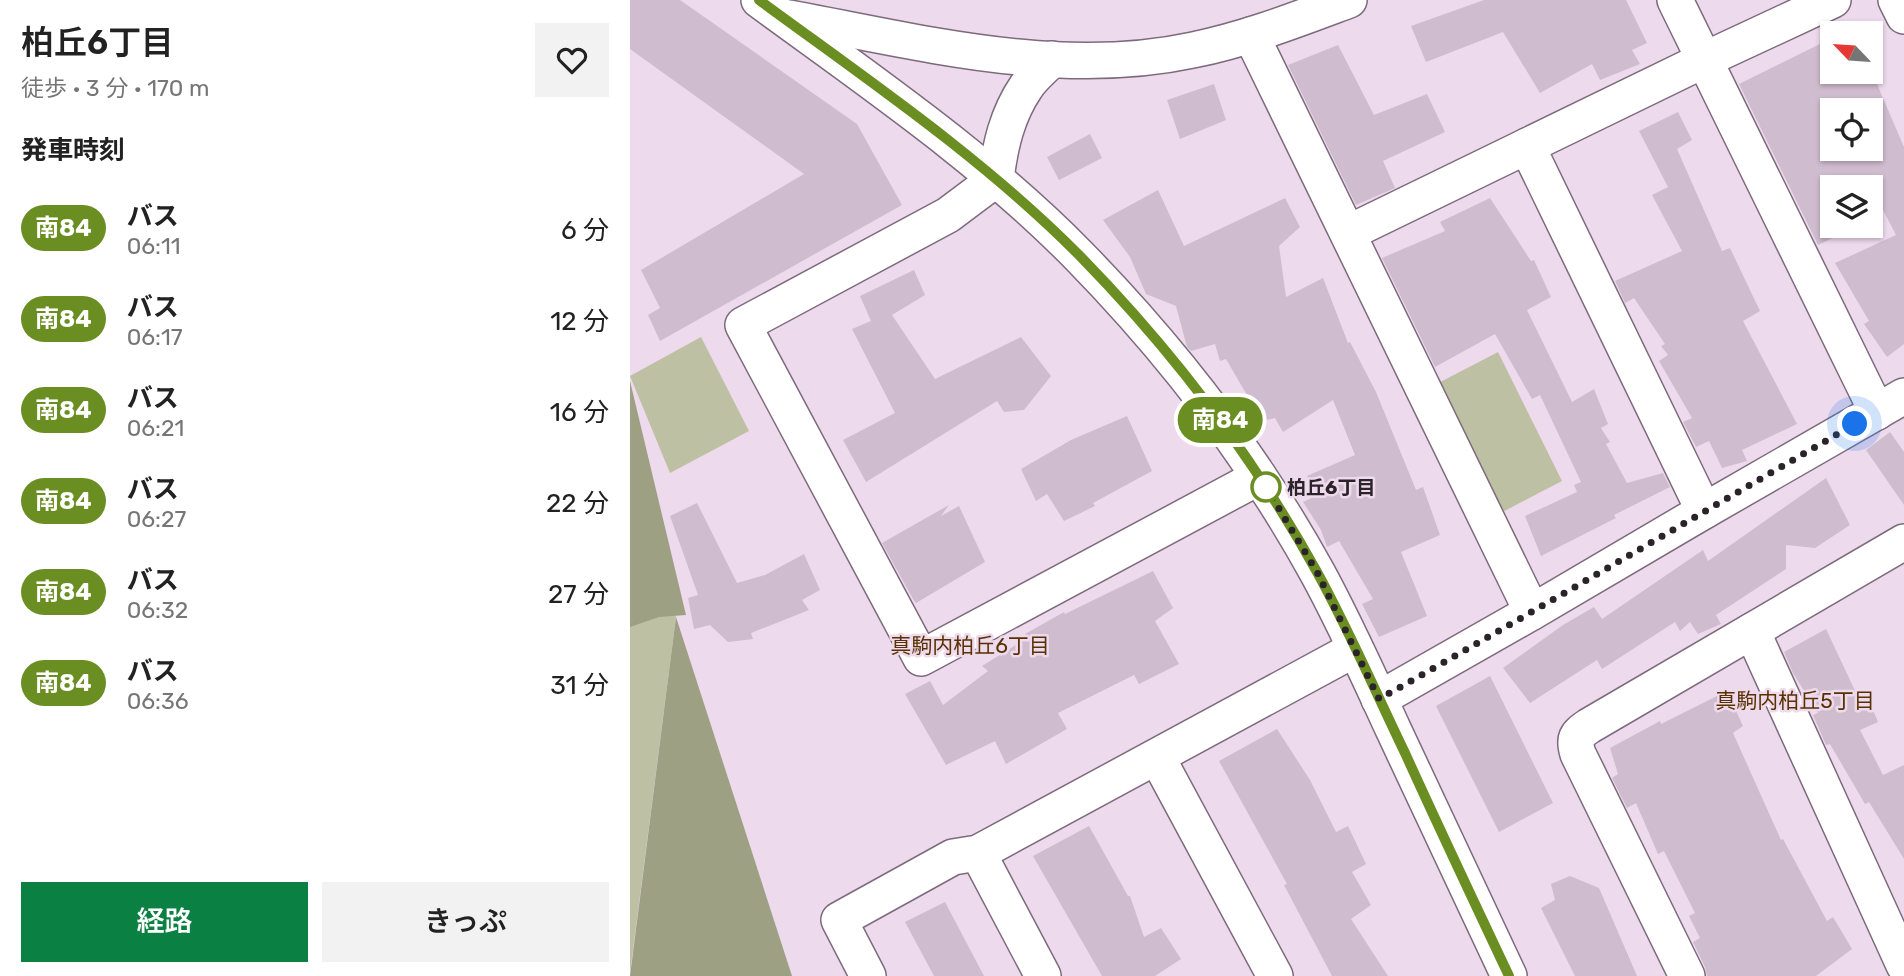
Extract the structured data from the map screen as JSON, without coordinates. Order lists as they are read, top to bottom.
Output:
{
  "districts": ["真駒内柏丘6丁目", "真駒内柏丘5丁目"],
  "places": ["柏丘6丁目"],
  "lines": ["bus line 南84"],
  "north": "top left",
  "page": {
    "heading": [
      ["柏丘6丁目", "徒歩 · 3 分 · 170 m"],
      "発車時刻"
    ],
    "on_map": "南84",
    "list": [
      {
        "mark": "南84",
        "name": "バス",
        "note": "06:11",
        "value": "6 分"
      },
      {
        "mark": "南84",
        "name": "バス",
        "note": "06:17",
        "value": "12 分"
      },
      {
        "mark": "南84",
        "name": "バス",
        "note": "06:21",
        "value": "16 分"
      },
      {
        "mark": "南84",
        "name": "バス",
        "note": "06:27",
        "value": "22 分"
      },
      {
        "mark": "南84",
        "name": "バス",
        "note": "06:32",
        "value": "27 分"
      },
      {
        "mark": "南84",
        "name": "バス",
        "note": "06:36",
        "value": "31 分"
      }
    ],
    "buttons": ["経路", "きっぷ"]
  }
}
